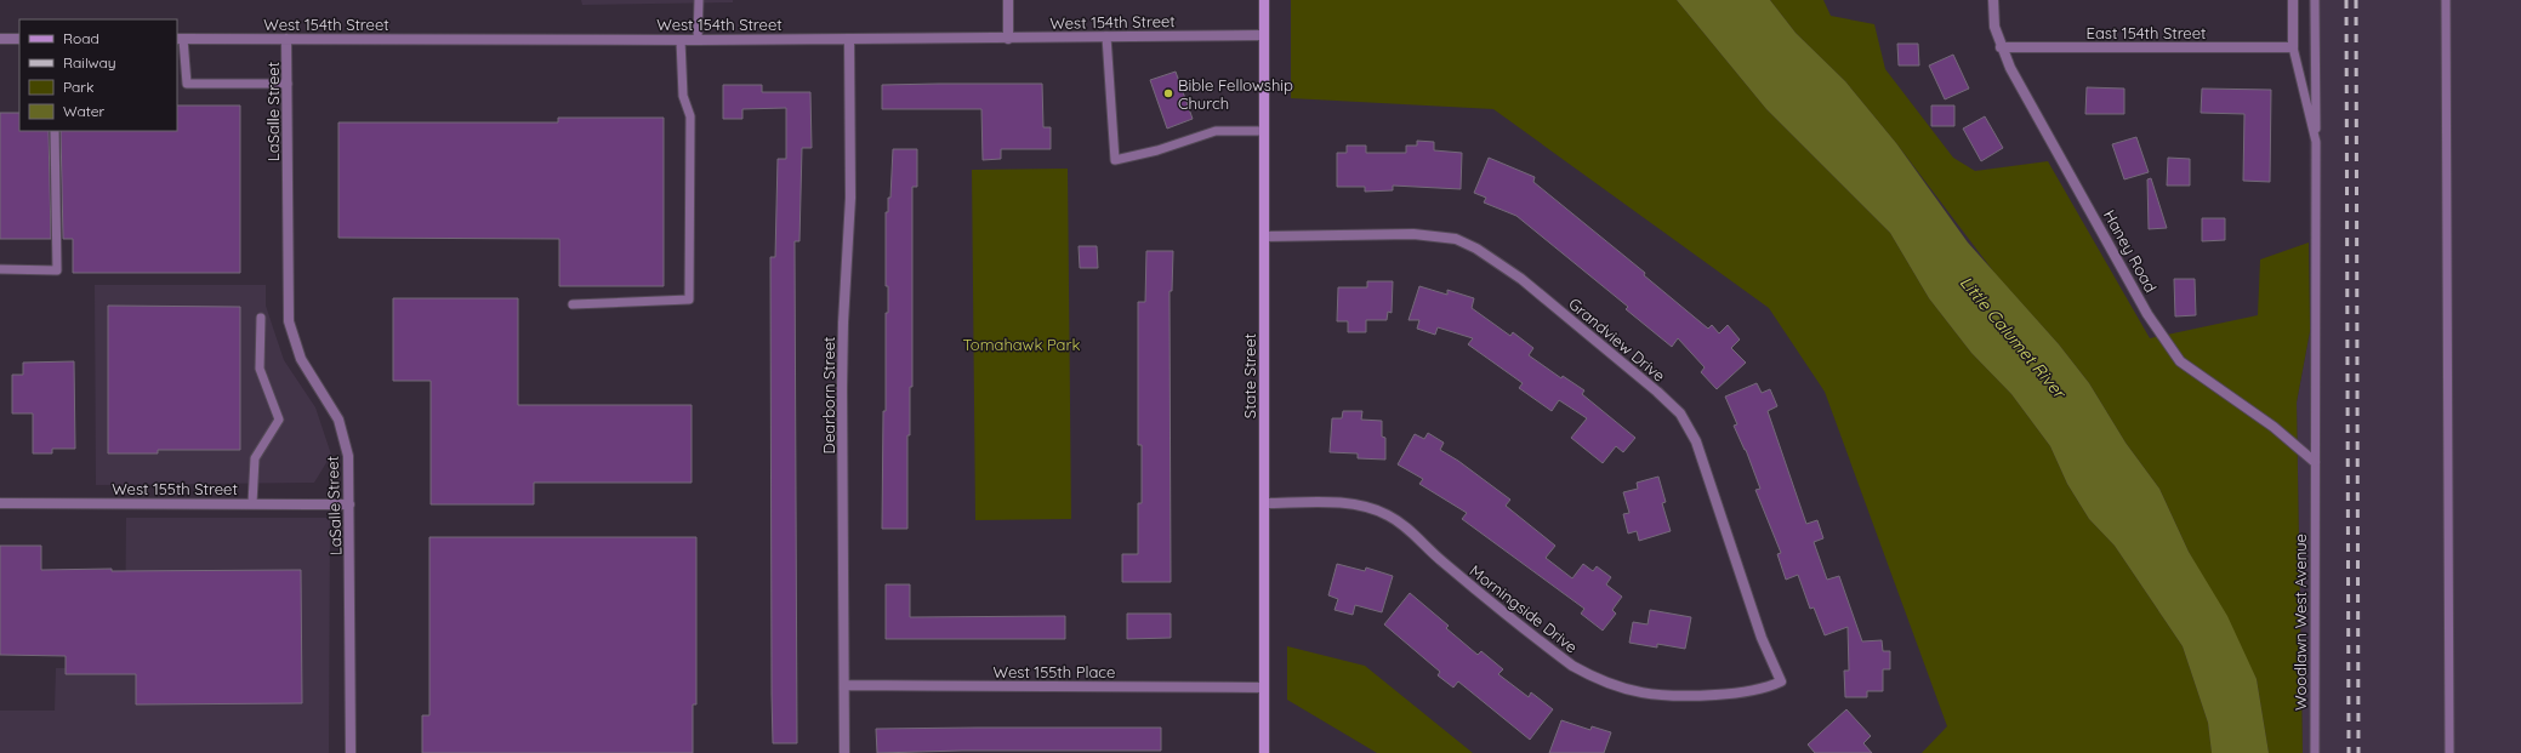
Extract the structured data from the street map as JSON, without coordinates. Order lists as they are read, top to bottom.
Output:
{
  "streets": {
    "main road": ["State Street"],
    "street": [
      "West 154th Street",
      "East 154th Street",
      "LaSalle Street",
      "Haney Road",
      "Grandview Drive",
      "Dearborn Street",
      "West 155th Street",
      "Morningside Drive",
      "West 155th Place"
    ],
    "lane": ["Woodlawn West Avenue"]
  },
  "crossings": [
    ["West 154th Street", "LaSalle Street"],
    ["West 154th Street", "State Street"],
    ["West 154th Street", "Dearborn Street"],
    ["East 154th Street", "Haney Road"],
    ["LaSalle Street", "West 155th Street"],
    ["Haney Road", "Woodlawn West Avenue"],
    ["Grandview Drive", "State Street"],
    ["Grandview Drive", "Morningside Drive"],
    ["State Street", "Morningside Drive"],
    ["State Street", "West 155th Place"],
    ["Dearborn Street", "West 155th Place"]
  ],
  "water": ["Little Calumet River"],
  "parks": ["Tomahawk Park"],
  "places": ["Bible Fellowship Church"],
  "legend": [
    "Road",
    "Railway",
    "Park",
    "Water"
  ]
}
